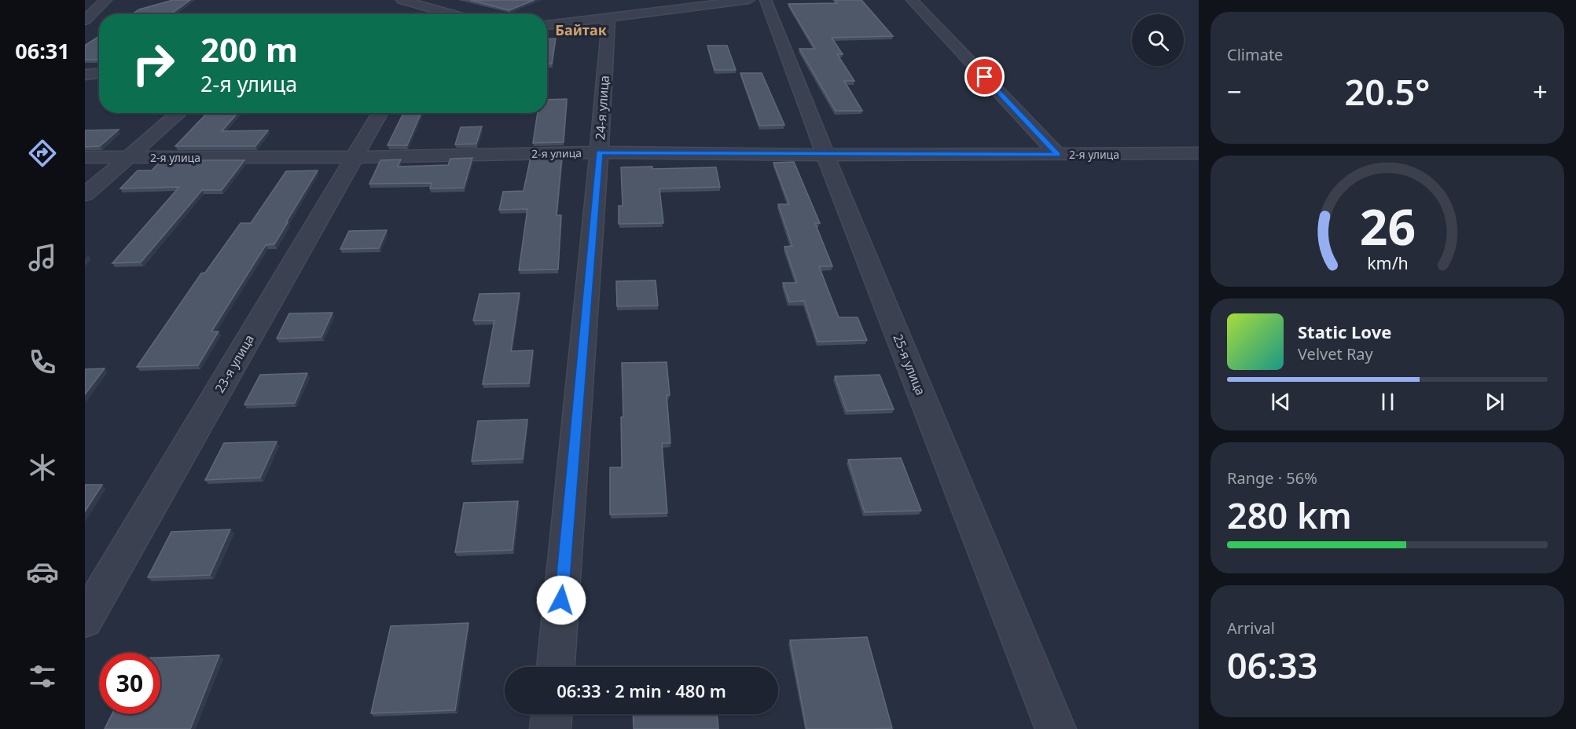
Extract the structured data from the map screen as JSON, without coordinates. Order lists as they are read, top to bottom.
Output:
{
  "streets": {
    "street": [
      "24-я улица",
      "2-я улица",
      "23-я улица",
      "25-я улица"
    ]
  },
  "crossings": [
    ["24-я улица", "2-я улица"],
    ["2-я улица", "23-я улица"],
    ["2-я улица", "25-я улица"]
  ],
  "districts": ["Байтак"],
  "page": {
    "tabs": "06:31",
    "tile": [
      "Climate",
      ["Range · 56%", "280 km"],
      ["Arrival", "06:33"]
    ],
    "turn": ["200 m", "2-я улица"],
    "heat": ["−", "20.5°", "+"],
    "song": ["Static Love", "Velvet Ray"],
    "limit": "30",
    "trip": "06:33 · 2 min · 480 m",
    "gauge": ["26", "km/h"]
  }
}
